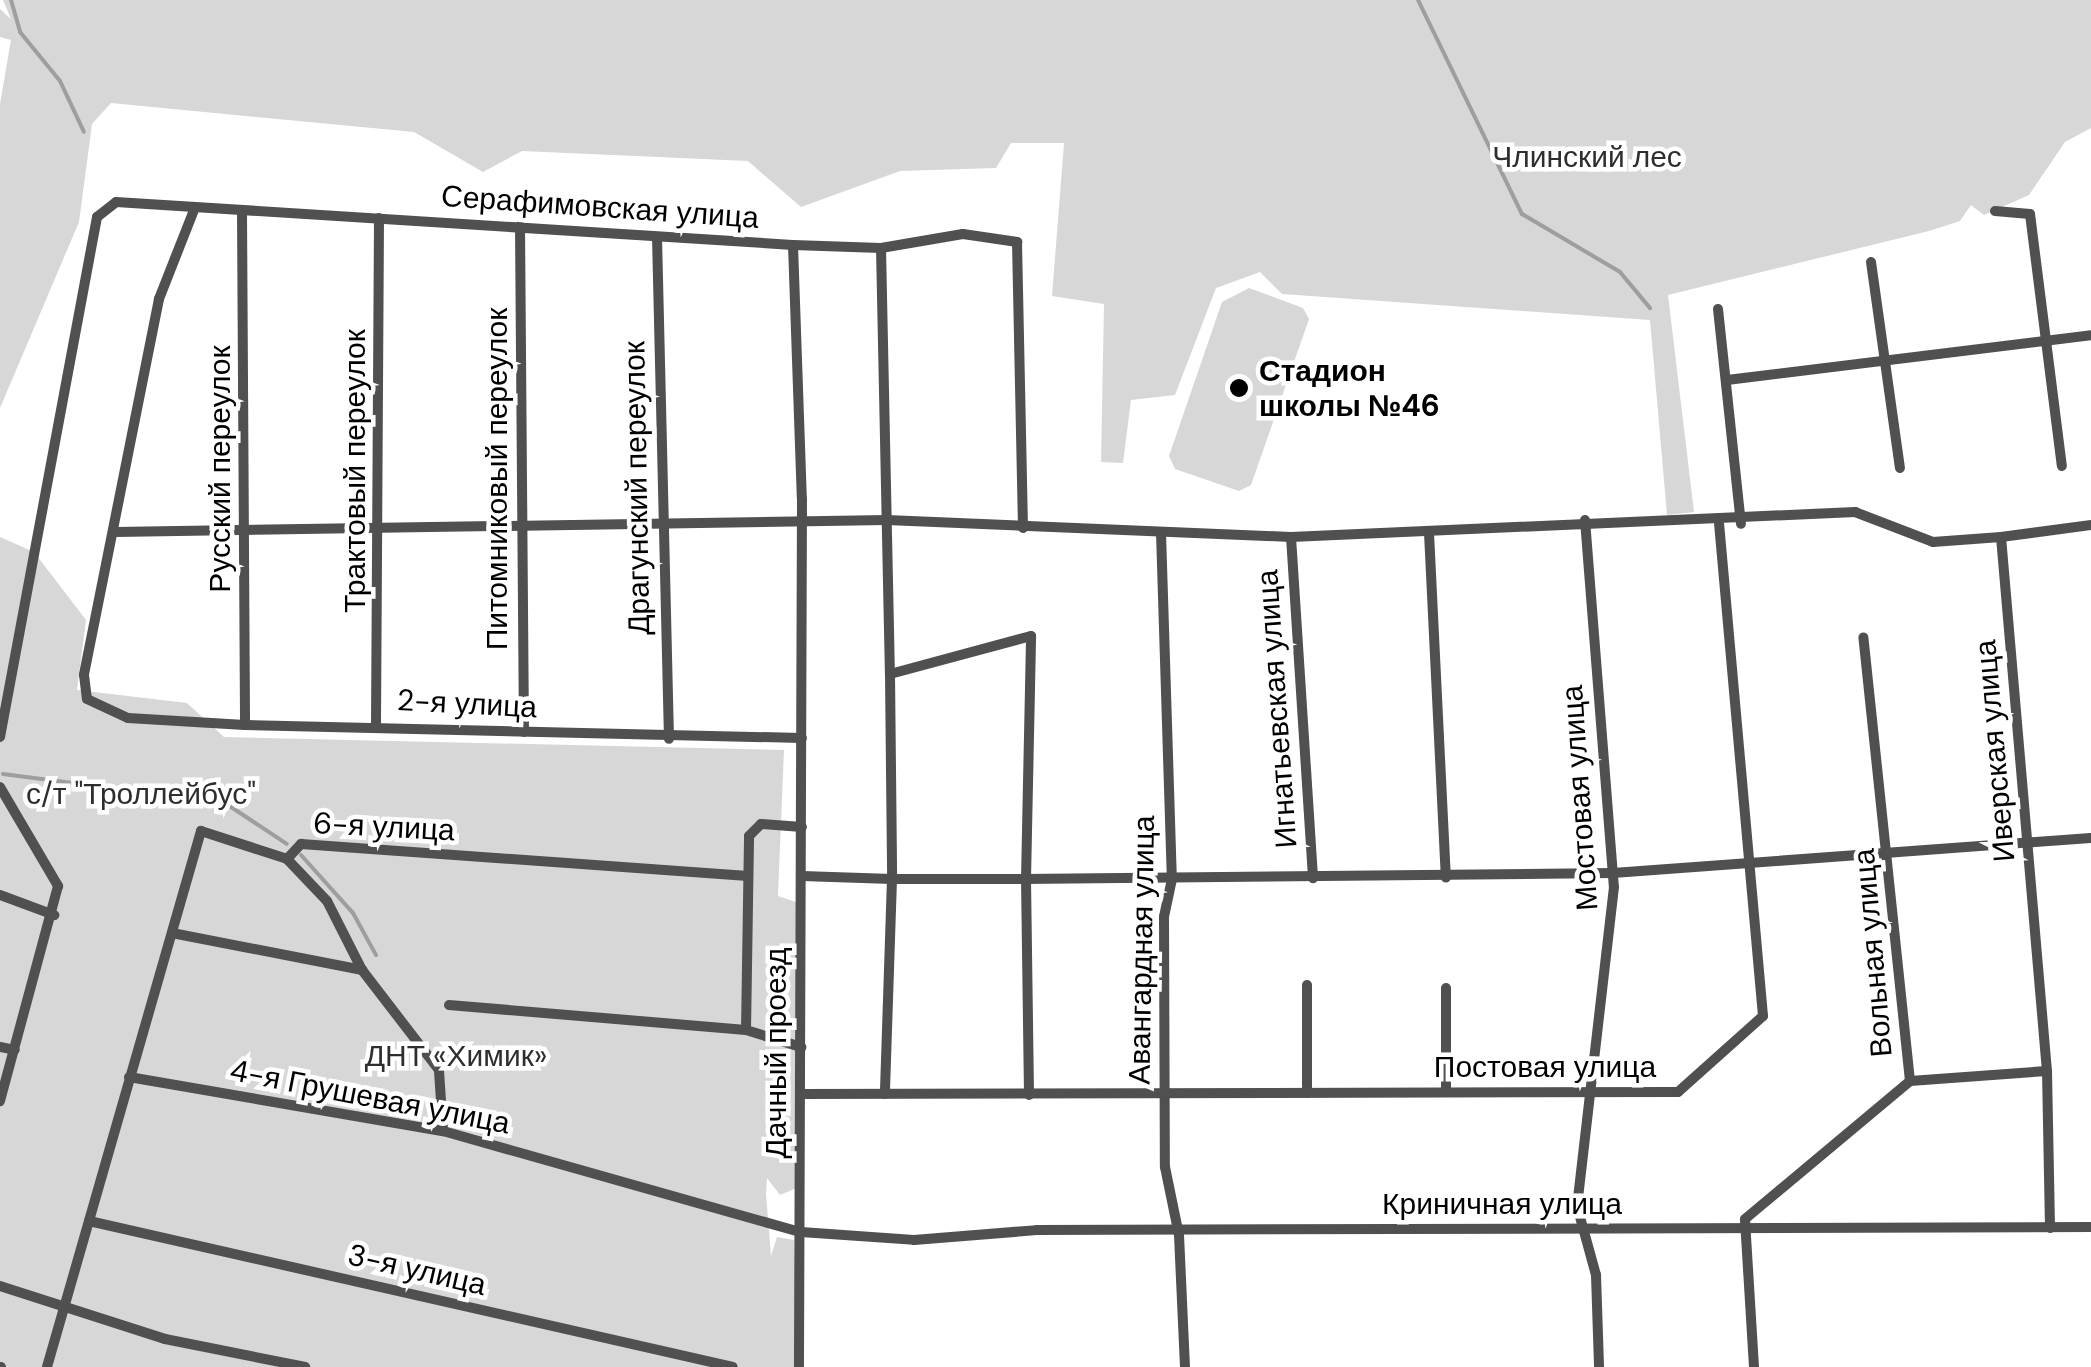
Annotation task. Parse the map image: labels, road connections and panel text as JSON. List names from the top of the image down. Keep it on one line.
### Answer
{"streets":{"street":["Серафимовская улица","Русский переулок","Трактовый переулок","Питомниковый переулок","Драгунский переулок","2-я улица","Игнатьевская улица","Иверская улица","Мостовая улица","6-я улица","Авангардная улица","Вольная улица","Дачный проезд","Постовая улица","4-я Грушевая улица","Криничная улица","3-я улица"]},"crossings":[["Серафимовская улица","Русский переулок"],["Серафимовская улица","Трактовый переулок"],["Серафимовская улица","Питомниковый переулок"],["Серафимовская улица","Драгунский переулок"],["Серафимовская улица","2-я улица"],["Серафимовская улица","Дачный проезд"],["Русский переулок","2-я улица"],["Трактовый переулок","2-я улица"],["Питомниковый переулок","2-я улица"],["Драгунский переулок","2-я улица"],["2-я улица","Дачный проезд"],["Иверская улица","Криничная улица"],["Мостовая улица","Постовая улица"],["Мостовая улица","Криничная улица"],["6-я улица","4-я Грушевая улица"],["Авангардная улица","Постовая улица"],["Авангардная улица","Криничная улица"],["Вольная улица","Криничная улица"],["Дачный проезд","Постовая улица"],["Дачный проезд","4-я Грушевая улица"],["4-я Грушевая улица","Криничная улица"]],"parks":["Члинский лес","с/т \"Троллейбус\"","ДНТ «Химик»"],"places":["Стадион школы №46"]}
